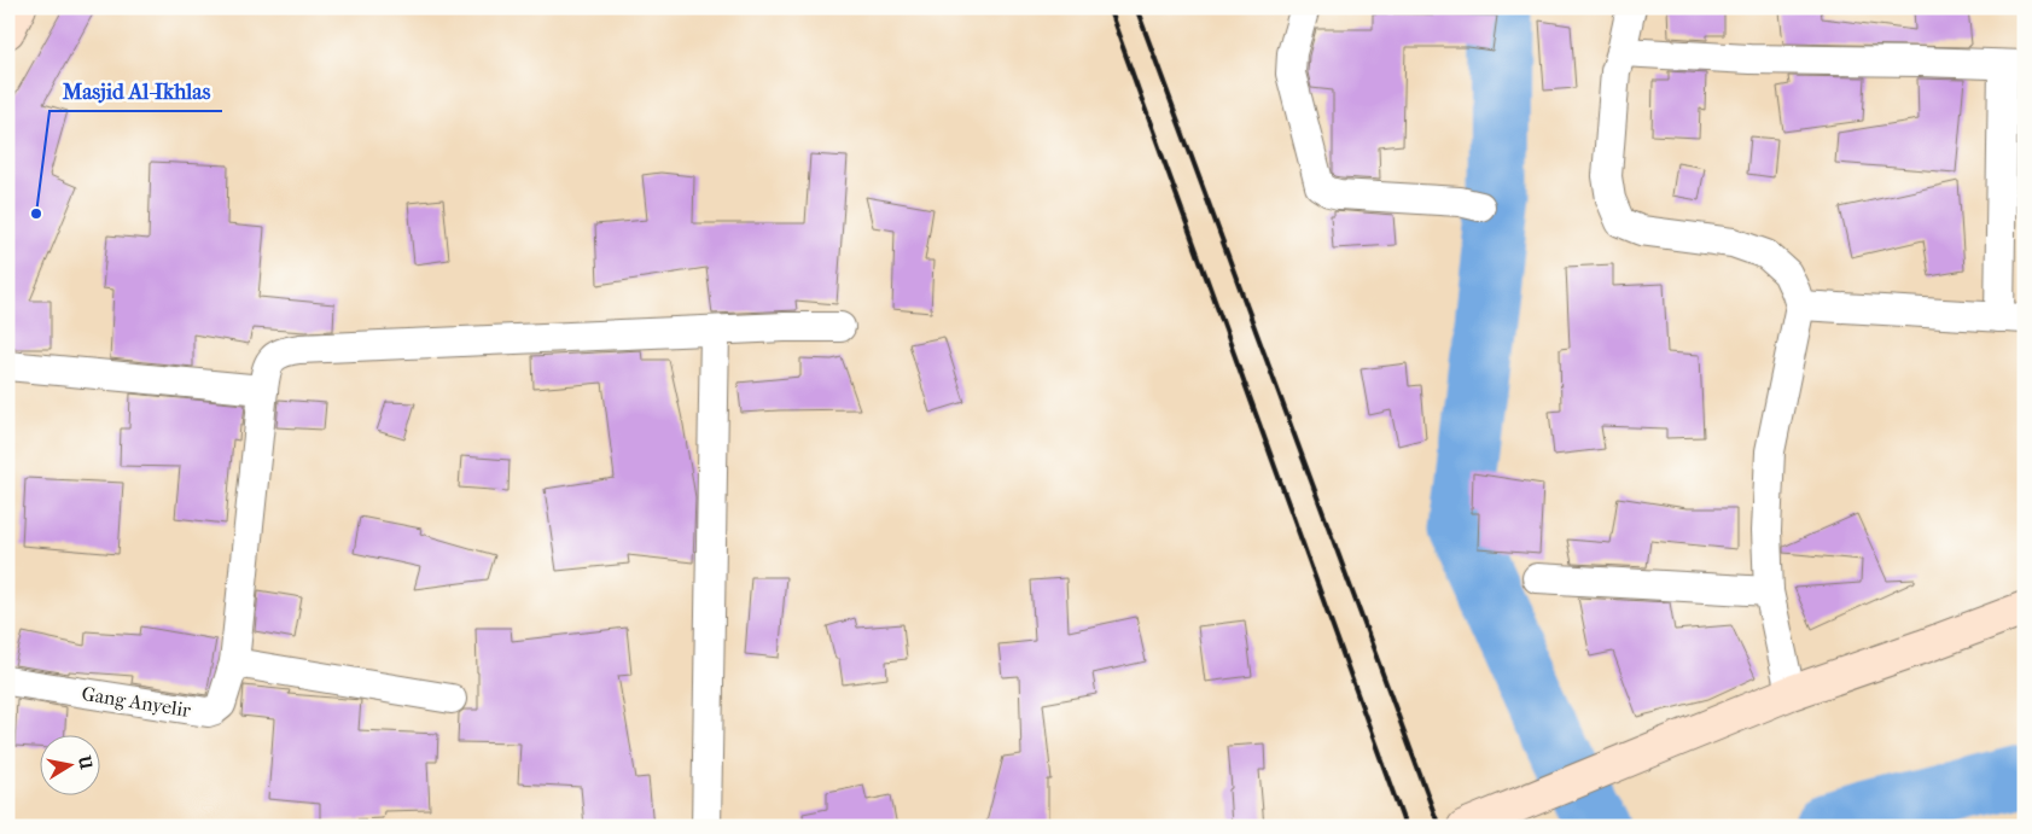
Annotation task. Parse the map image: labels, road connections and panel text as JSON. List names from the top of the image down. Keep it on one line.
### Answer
{"streets":{"street":["Gang Anyelir"]},"places":["Masjid Al-Ikhlas"],"north":"right"}
